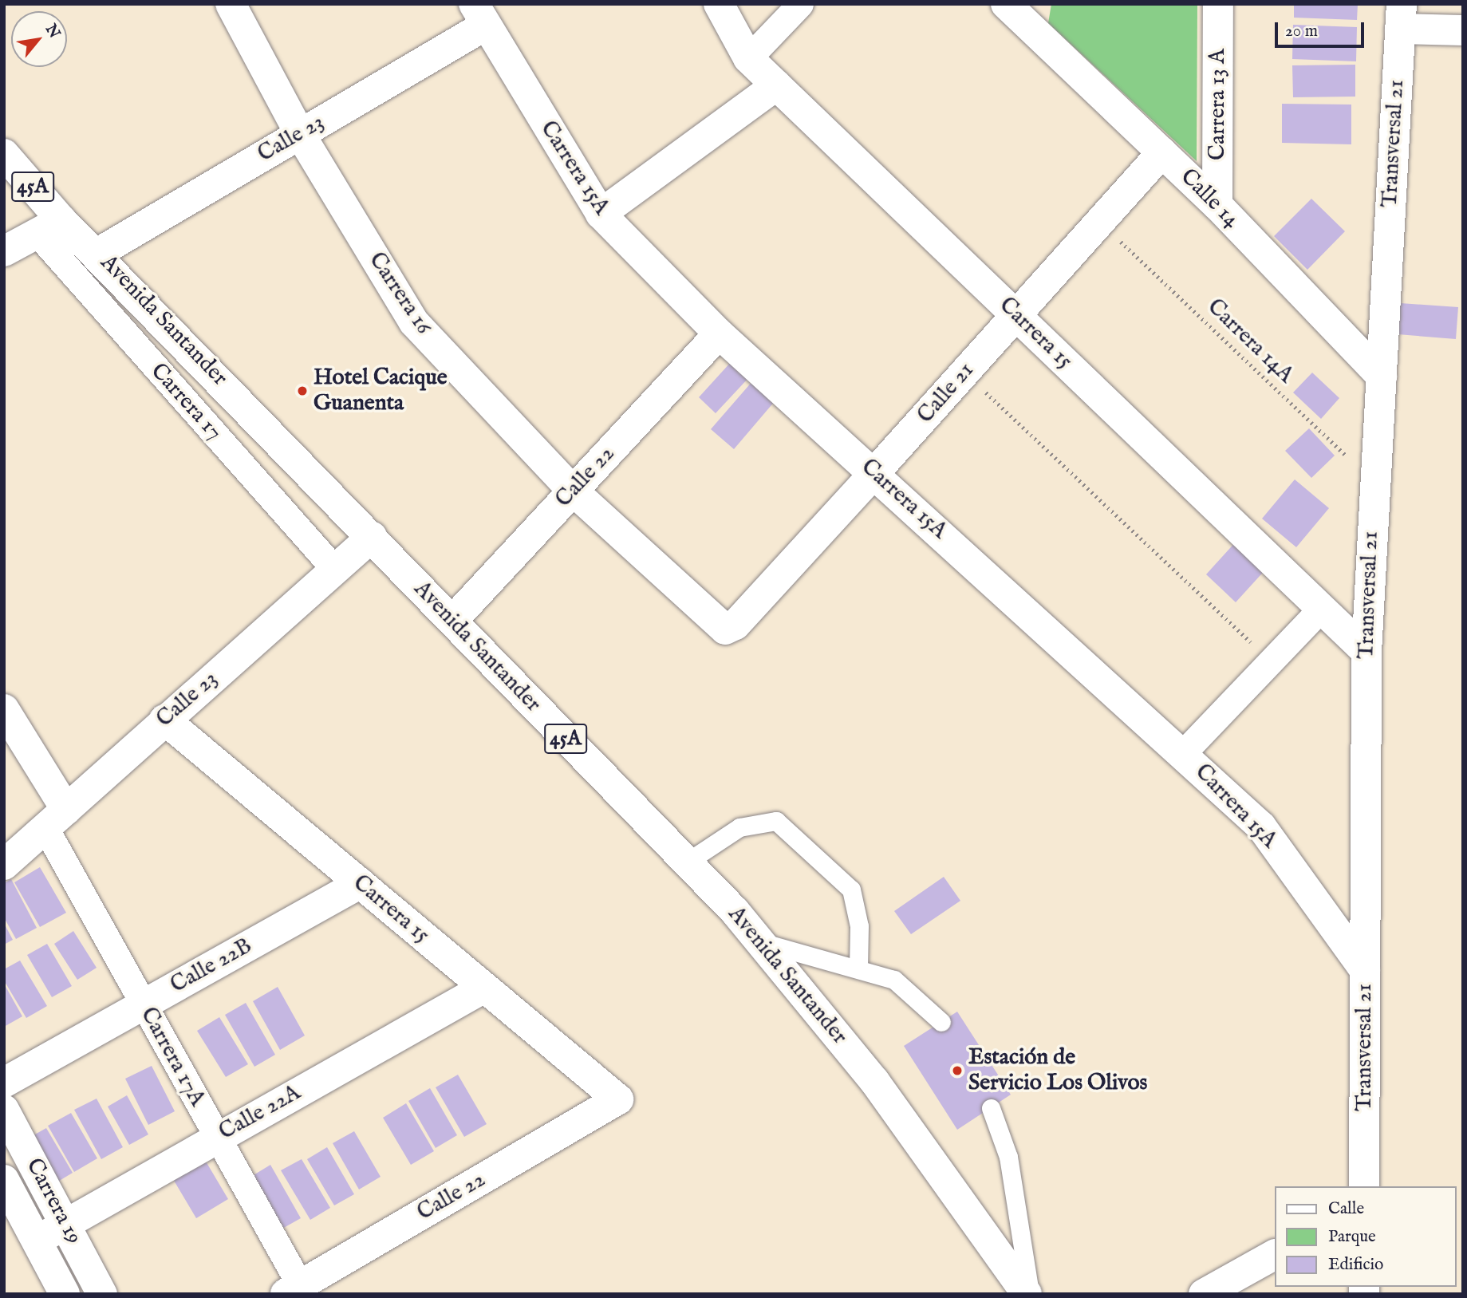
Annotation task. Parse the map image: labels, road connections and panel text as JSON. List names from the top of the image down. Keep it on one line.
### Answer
{"streets":{"main road":["Carrera 13 A","Calle 23","Transversal 21","Carrera 15A","45A","Calle 14","Carrera 16","Avenida Santander","Carrera 15","Calle 21","Calle 22","Calle 22B","Carrera 17A","Calle 22A","Carrera 19"],"street":["Carrera 17"],"path":["Carrera 14A"]},"crossings":[["Carrera 13 A","Calle 14"],["Calle 23","Carrera 15A"],["Calle 23","Carrera 16"],["Calle 23","Avenida Santander"],["Calle 23","Carrera 15"],["Calle 23","Carrera 17"],["Calle 23","Carrera 17A"],["Transversal 21","Carrera 15A"],["Transversal 21","Calle 14"],["Transversal 21","Carrera 15"],["Transversal 21","Carrera 14A"],["Carrera 15A","Calle 21"],["Carrera 15A","Calle 22"],["Calle 14","Calle 21"],["Carrera 16","Calle 21"],["Carrera 16","Calle 22"],["Avenida Santander","Carrera 17"],["Avenida Santander","Calle 22"],["Carrera 15","Calle 21"],["Carrera 15","Calle 22"],["Carrera 15","Calle 22B"],["Carrera 15","Calle 22A"],["Carrera 14A","Calle 21"],["Calle 22","Carrera 17A"],["Calle 22B","Carrera 17A"],["Carrera 17A","Calle 22A"],["Calle 22A","Carrera 19"]],"places":["Hotel Cacique Guanenta","Estación de Servicio Los Olivos"],"legend":["Calle","Parque","Edificio"],"scale_bar":"20 m","north":"top right"}
